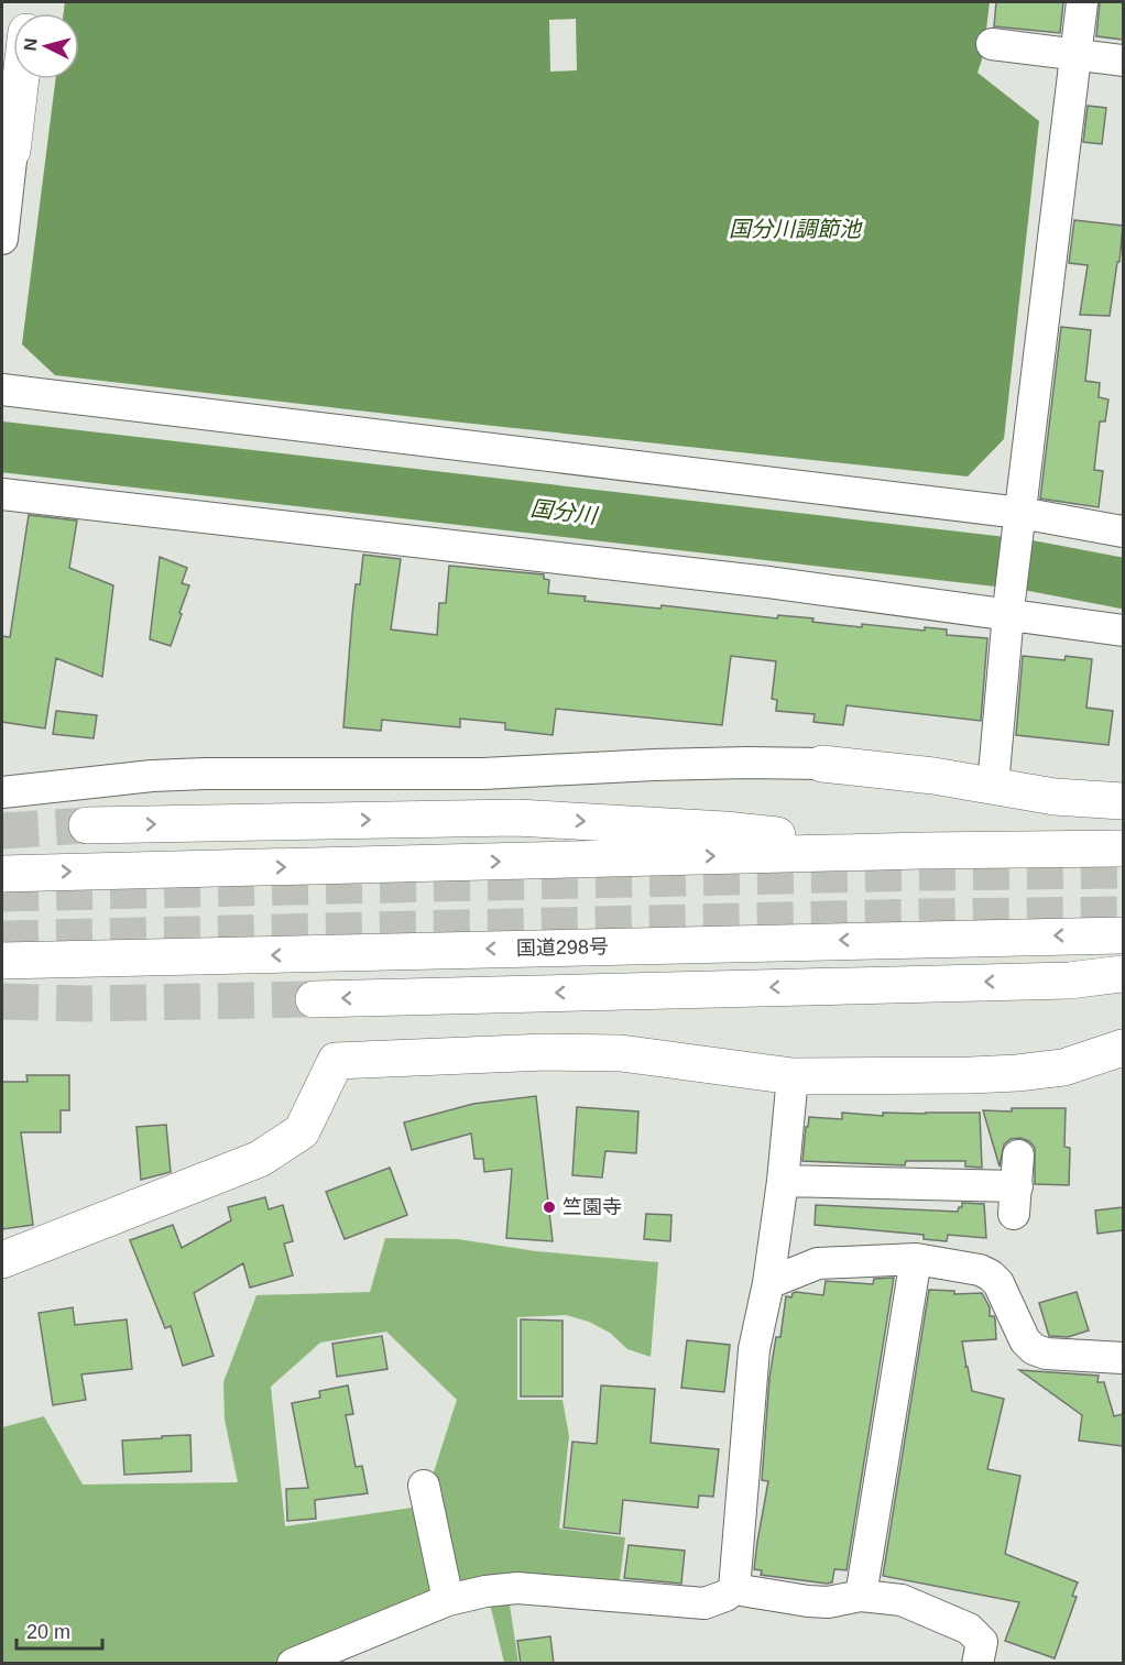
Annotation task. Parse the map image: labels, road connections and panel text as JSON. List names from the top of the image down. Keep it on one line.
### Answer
{"streets":{"main road":["国道298号"]},"water":["国分川調節池","国分川"],"places":["竺園寺"],"scale_bar":"20 m","north":"left"}
